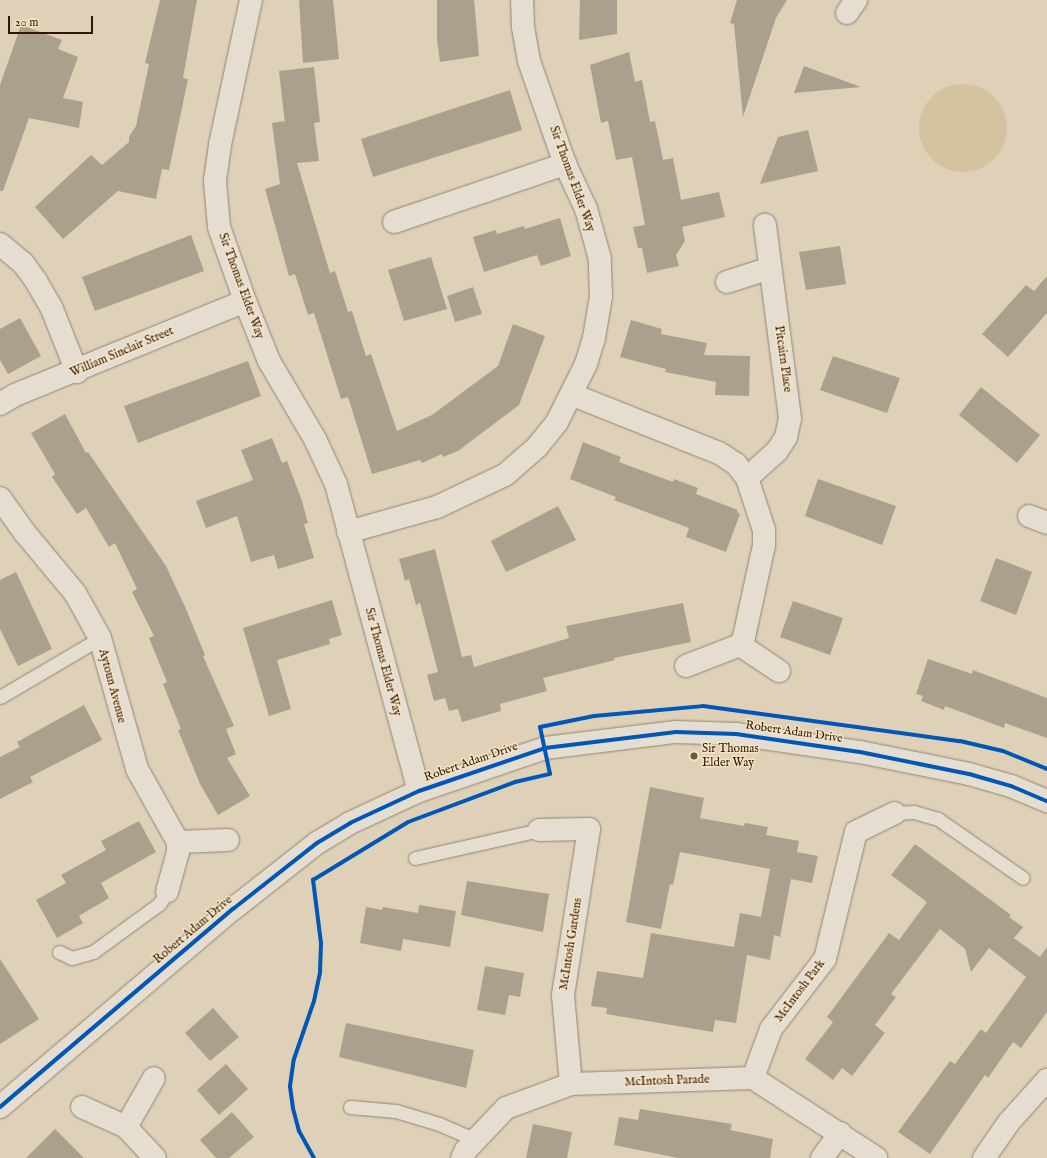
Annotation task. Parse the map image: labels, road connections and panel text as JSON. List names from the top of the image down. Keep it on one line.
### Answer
{"streets":{"street":["Sir Thomas Elder Way","William Sinclair Street","Pitcairn Place","Aytoun Avenue","Robert Adam Drive","McIntosh Gardens","McIntosh Park","McIntosh Parade"]},"crossings":[["Sir Thomas Elder Way","William Sinclair Street"],["Sir Thomas Elder Way","Robert Adam Drive"],["McIntosh Gardens","McIntosh Parade"],["McIntosh Park","McIntosh Parade"]],"places":["Sir Thomas Elder Way"],"scale_bar":"20 m"}
